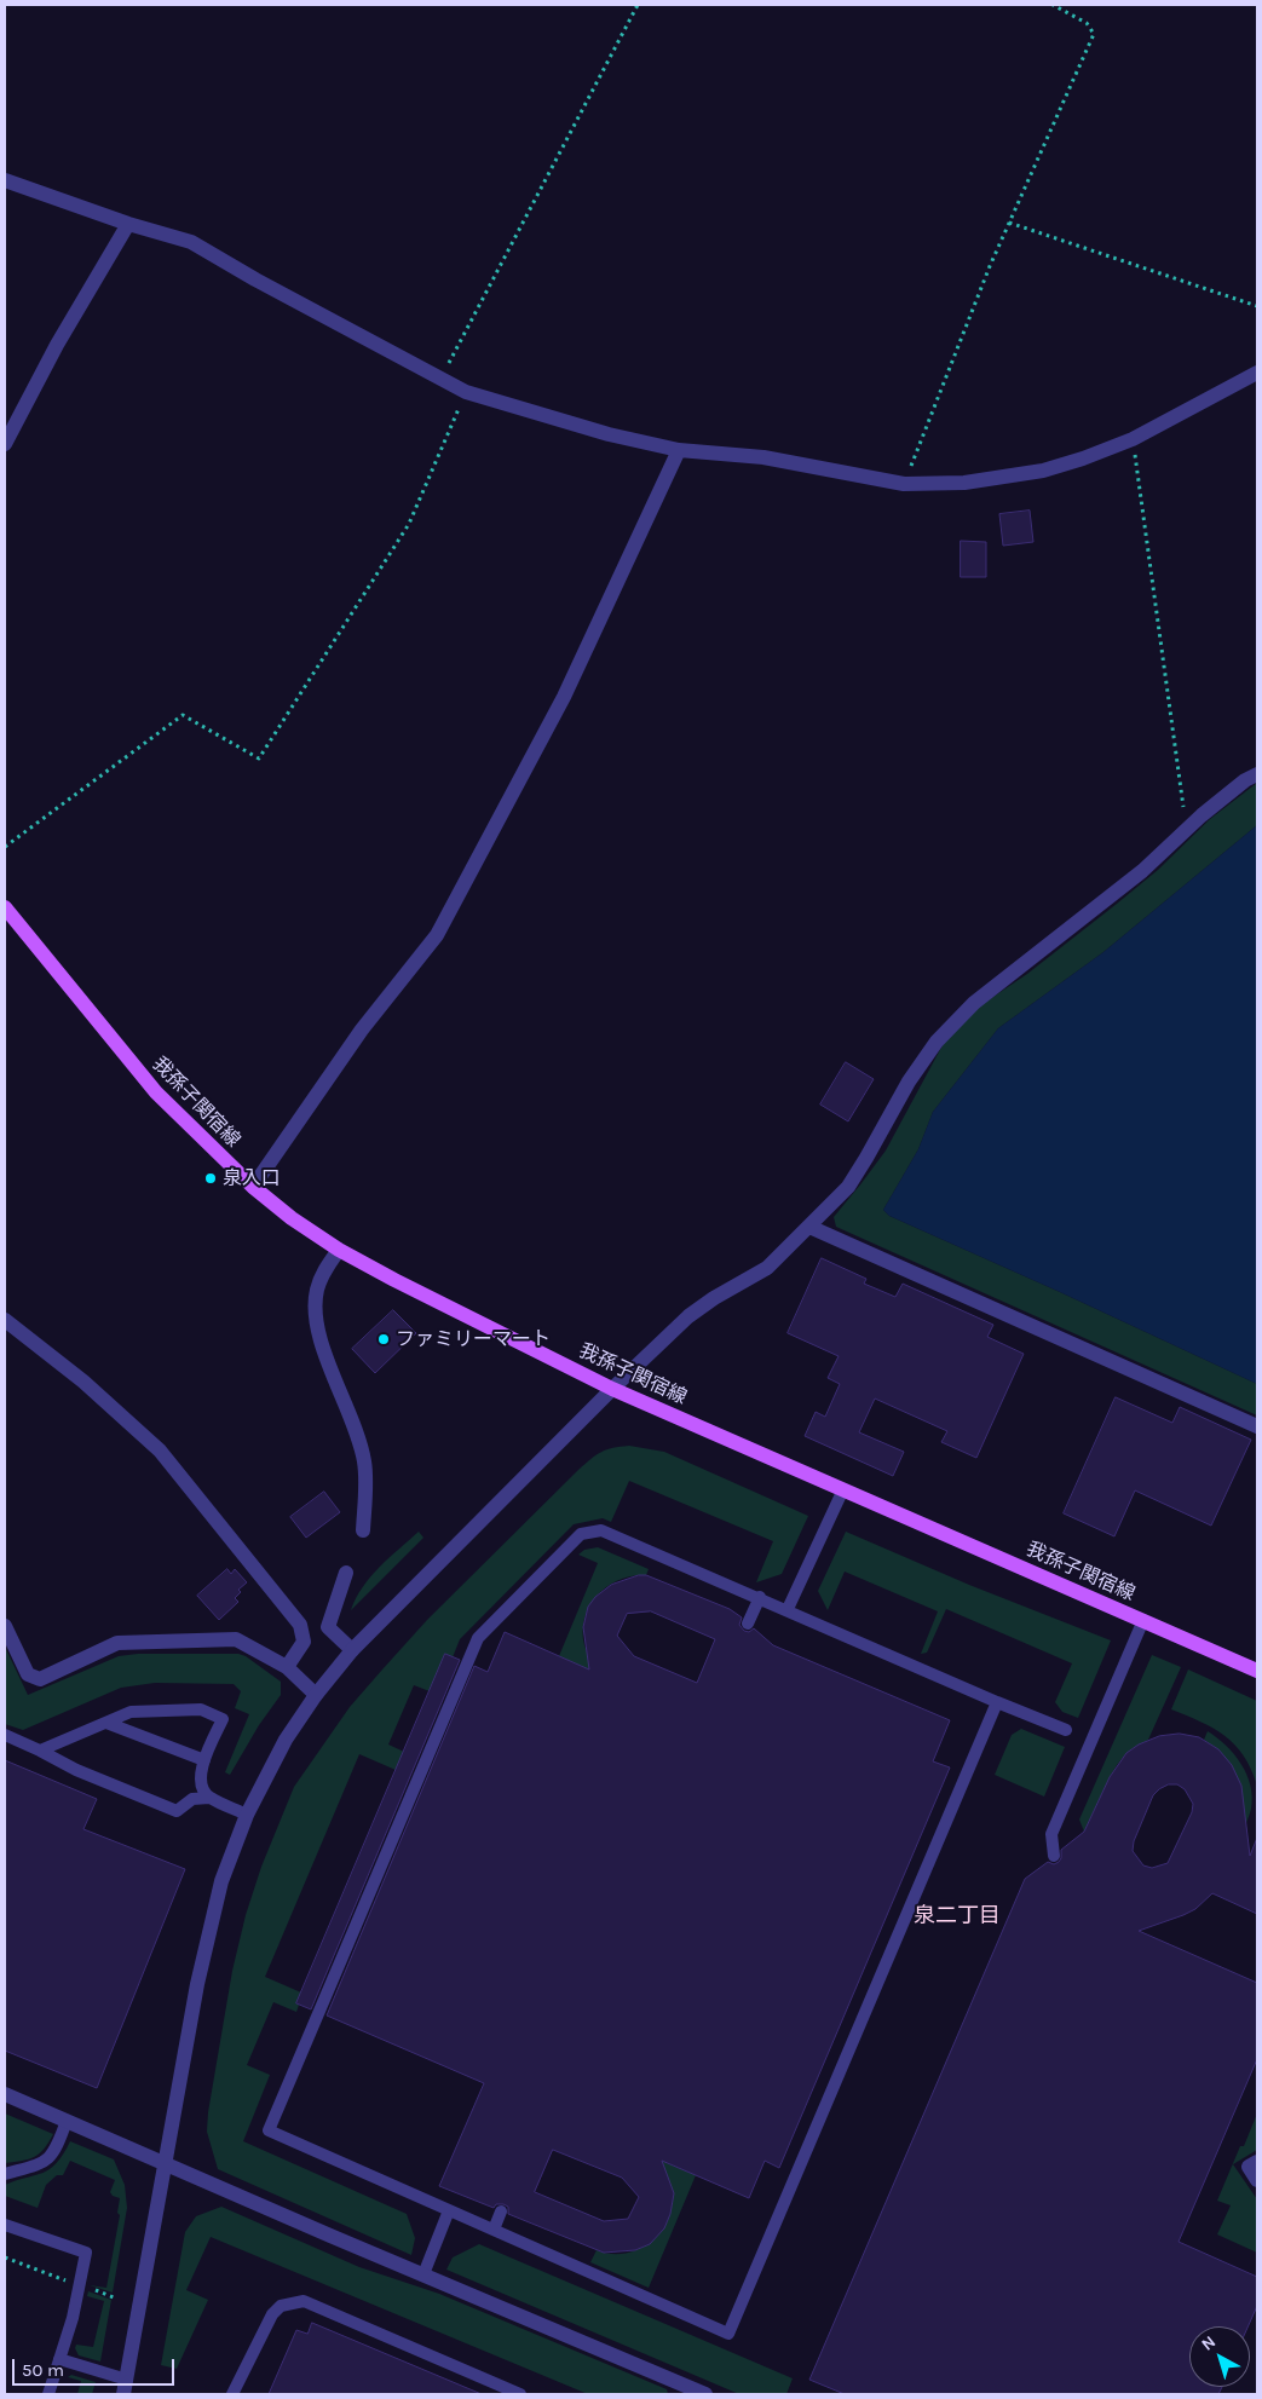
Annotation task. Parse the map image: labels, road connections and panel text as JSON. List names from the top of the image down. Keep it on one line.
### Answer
{"streets":{"main road":["我孫子関宿線"]},"districts":["泉二丁目"],"places":["泉入口","ファミリーマート"],"scale_bar":"50 m","north":"top left"}
